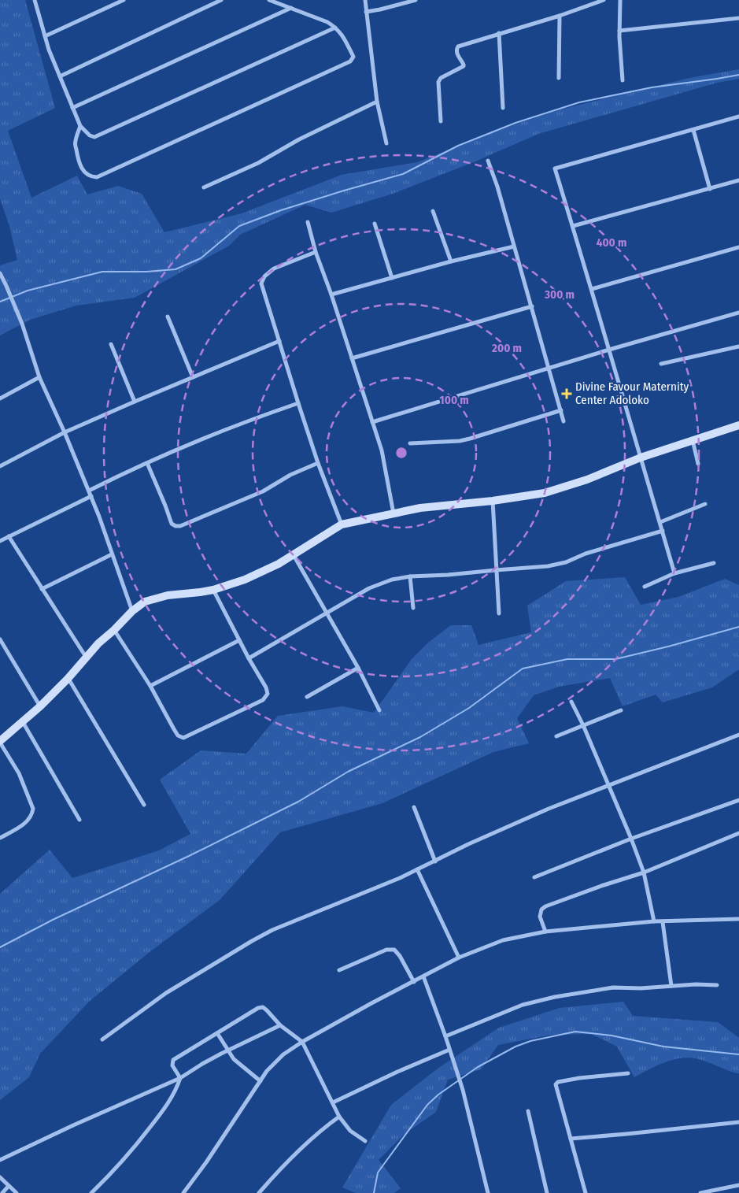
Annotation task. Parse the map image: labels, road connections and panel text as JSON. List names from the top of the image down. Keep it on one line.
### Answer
{"places":{"health":["Divine Favour Maternity Center Adoloko"]},"rings":["400 m","300 m","200 m","100 m"]}
